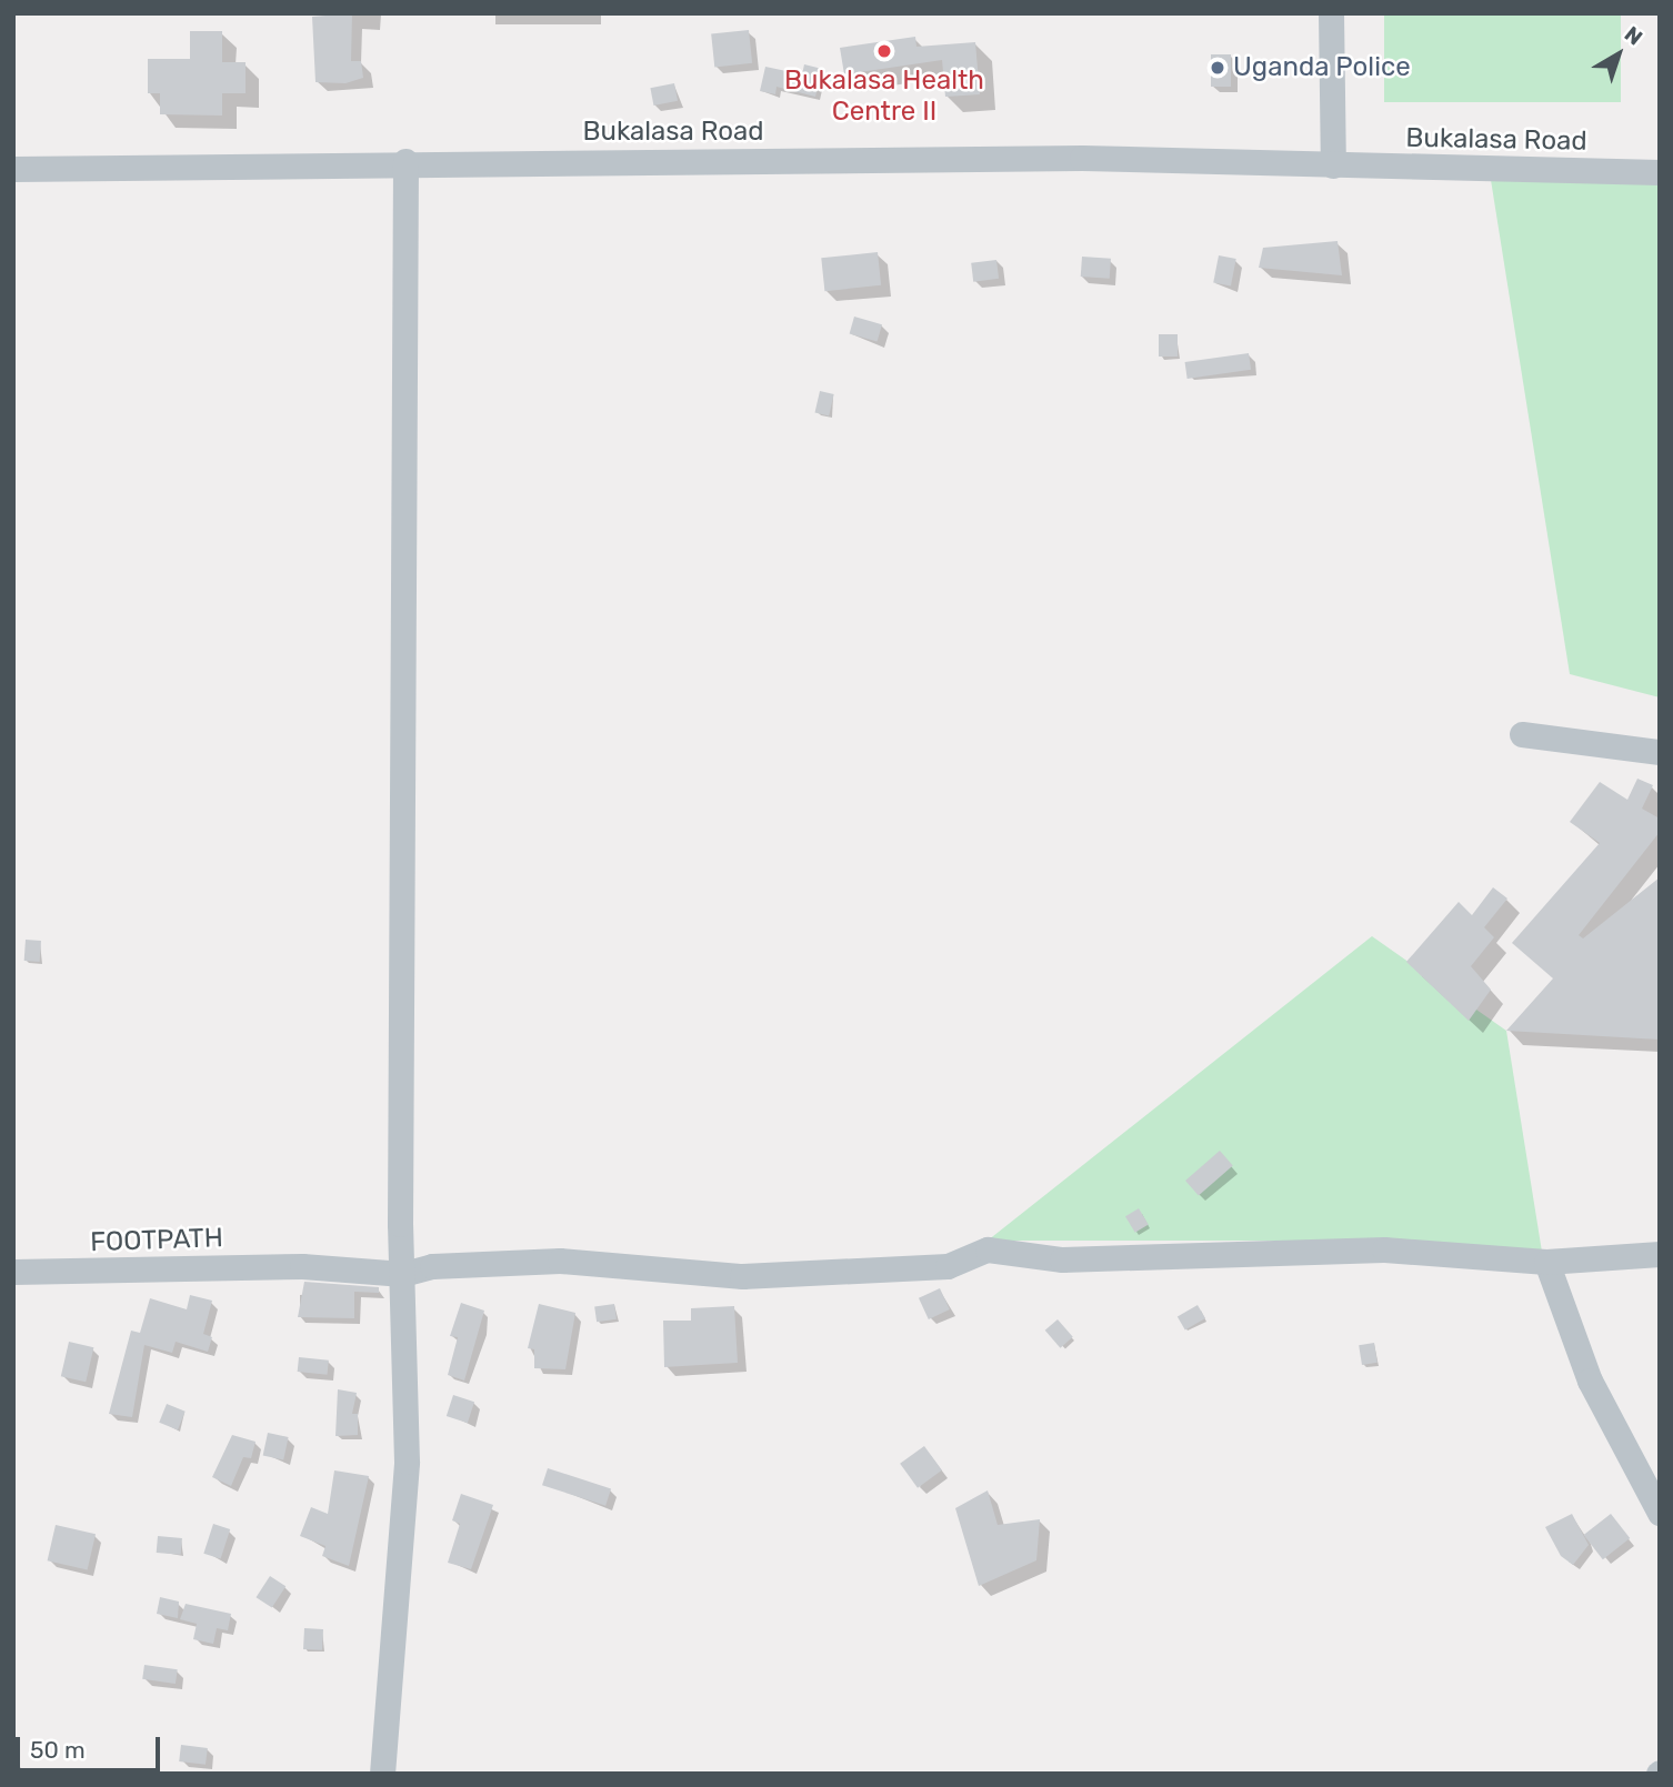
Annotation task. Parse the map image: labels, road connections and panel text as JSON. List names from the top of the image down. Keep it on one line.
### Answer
{"streets":{"street":["Bukalasa Road","FOOTPATH"]},"places":["Bukalasa Health Centre II","Uganda Police"],"scale_bar":"50 m","north":"top right"}
